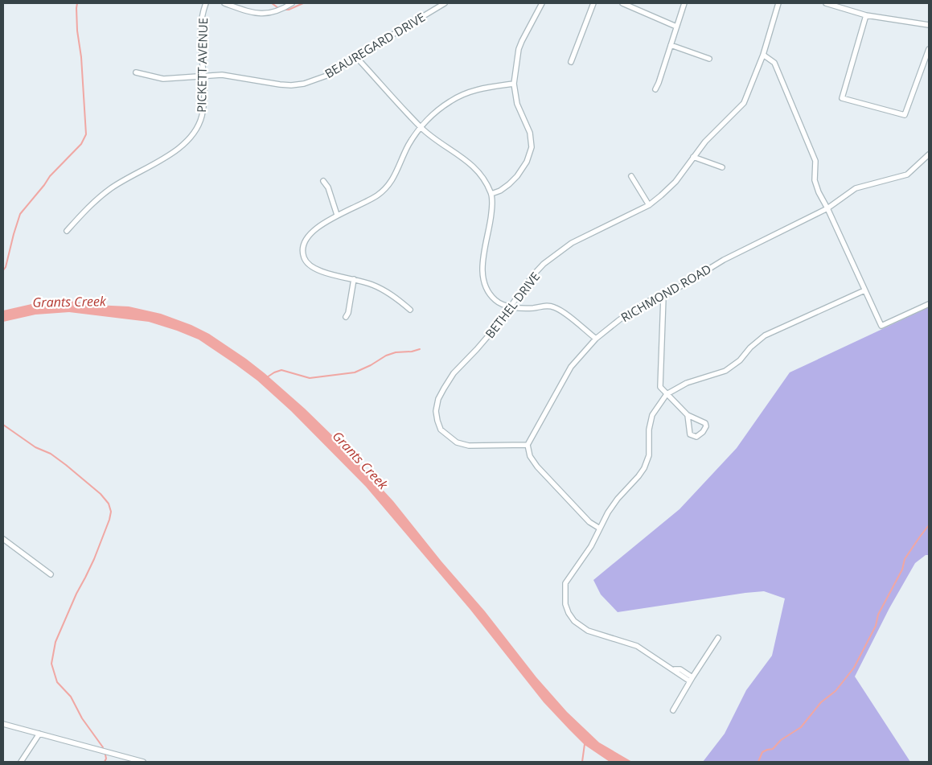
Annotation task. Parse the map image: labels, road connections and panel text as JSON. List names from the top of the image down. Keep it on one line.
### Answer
{"streets":{"street":["BEAUREGARD DRIVE","PICKETT AVENUE","RICHMOND ROAD","BETHEL DRIVE"]},"crossings":[["BEAUREGARD DRIVE","PICKETT AVENUE"],["RICHMOND ROAD","BETHEL DRIVE"]],"water":["Grants Creek"]}
